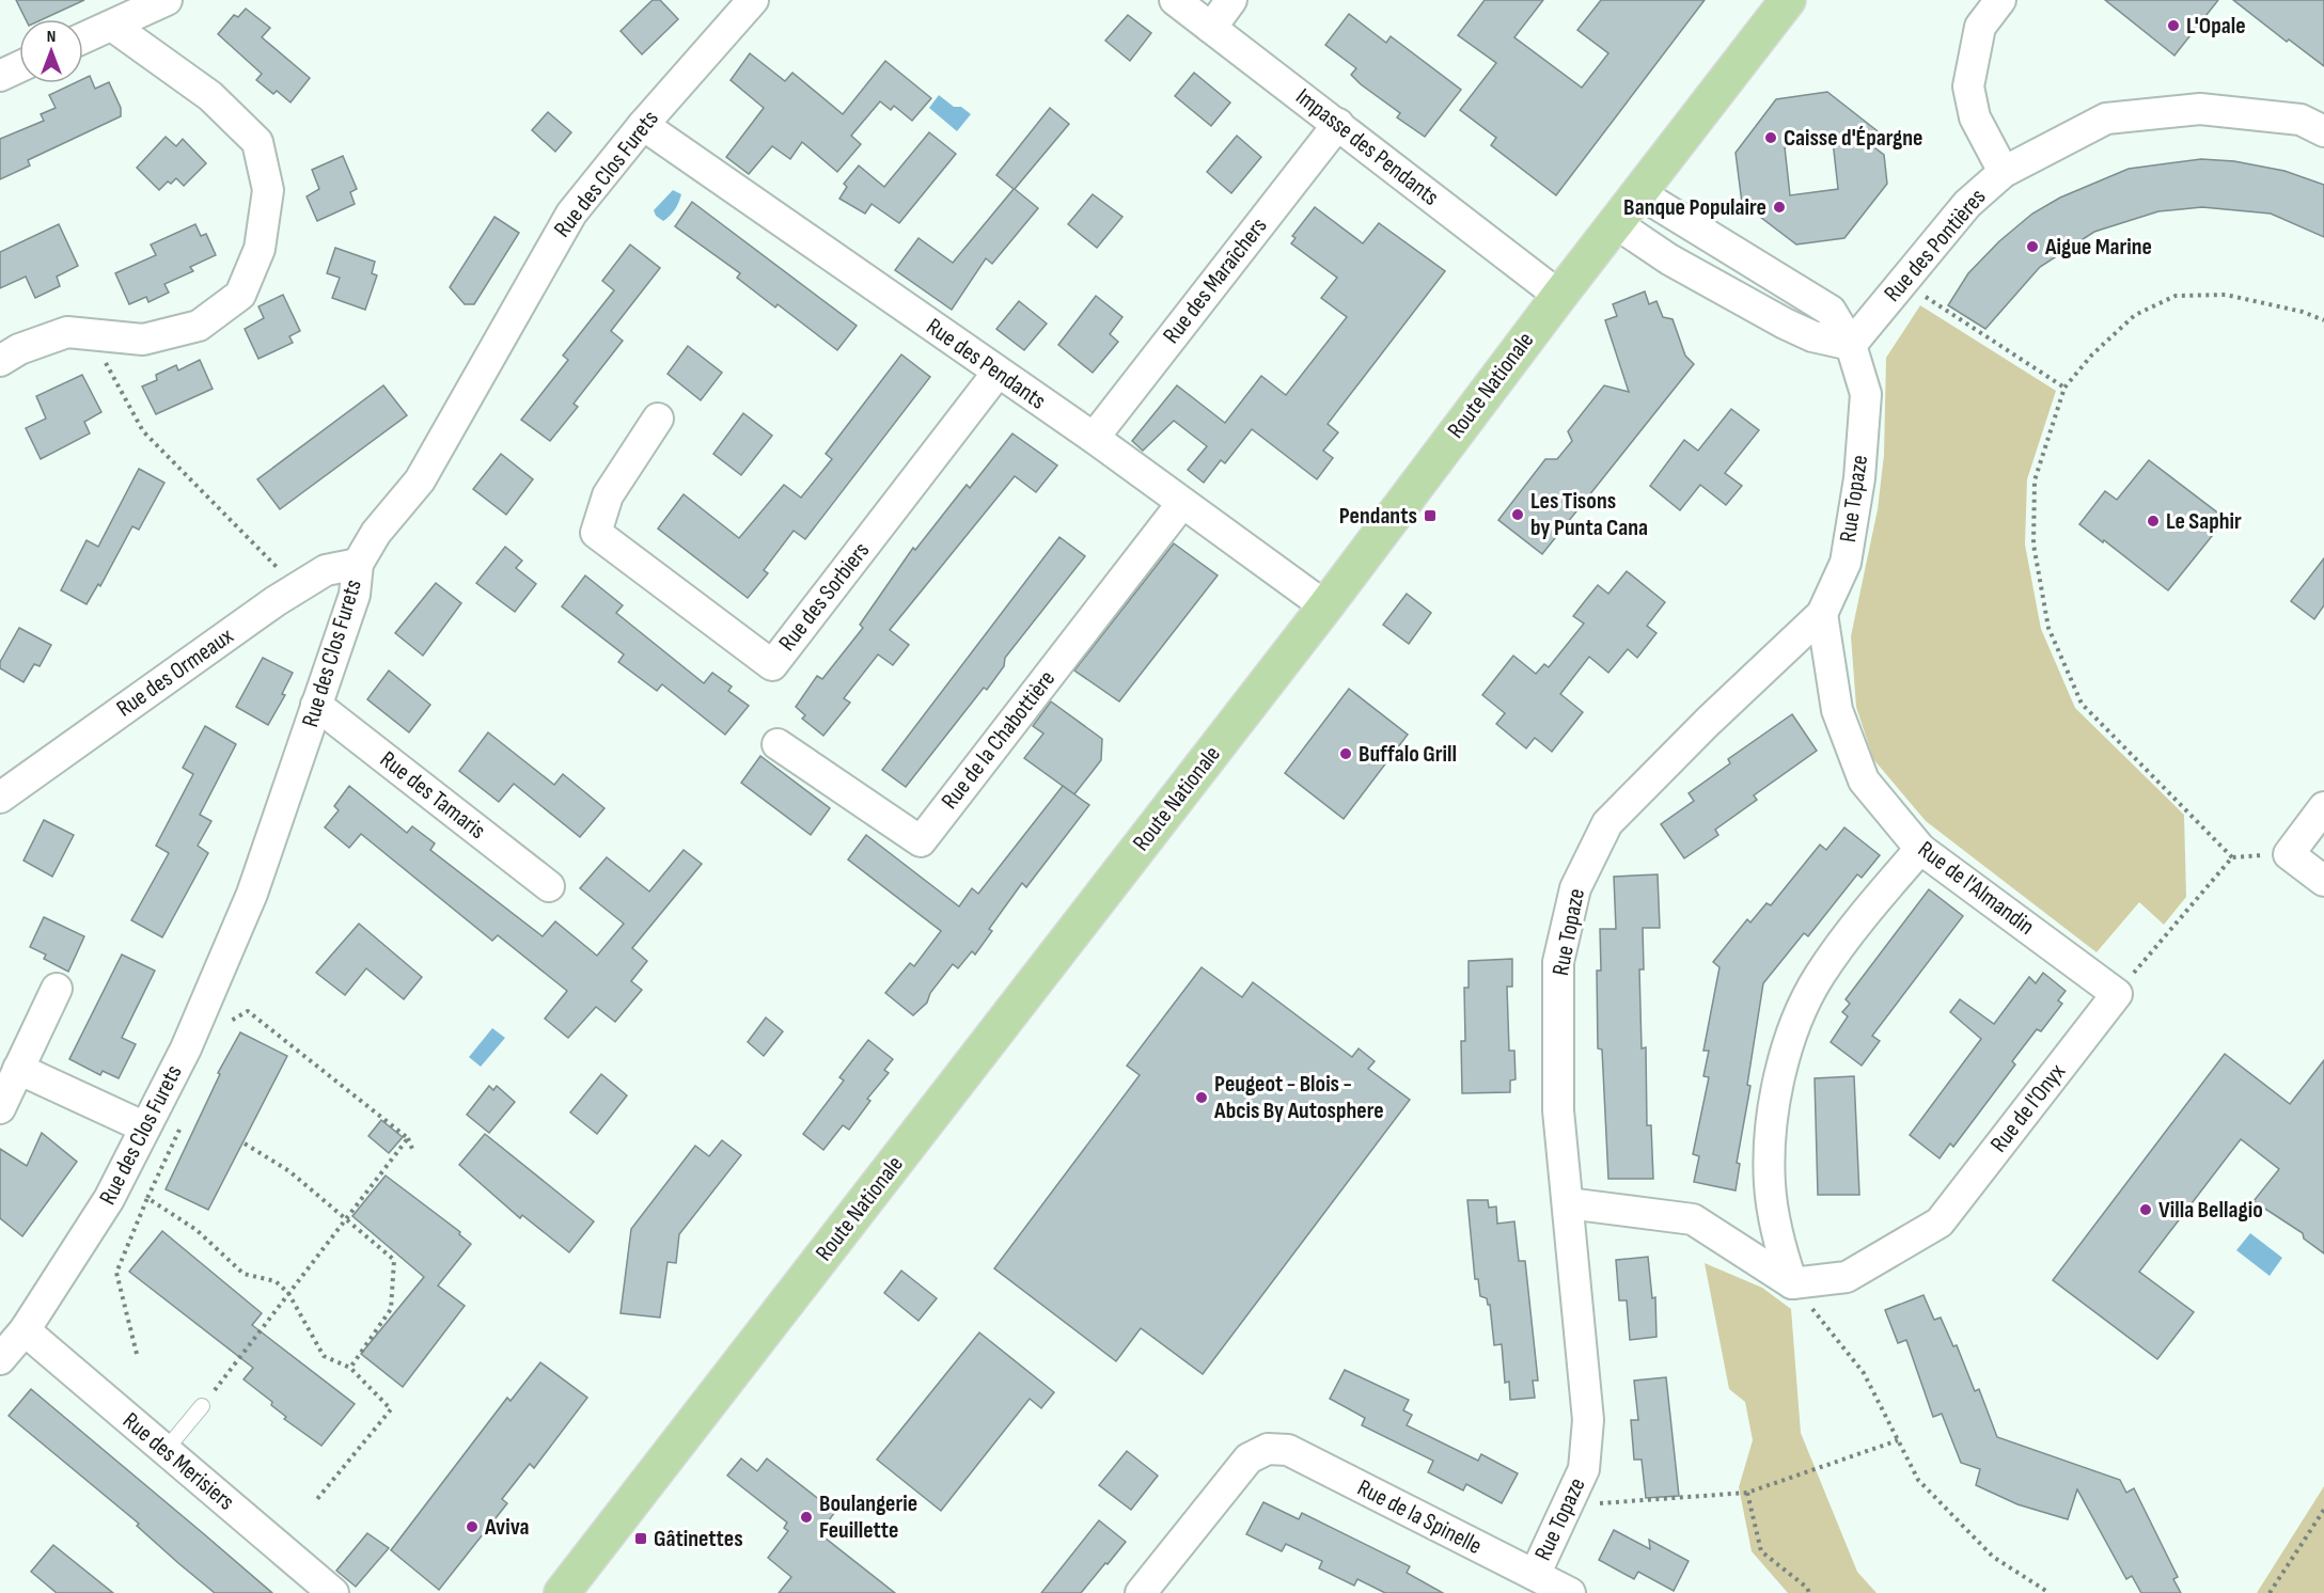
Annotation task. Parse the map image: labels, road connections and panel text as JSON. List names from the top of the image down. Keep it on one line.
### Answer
{"streets":{"main road":["Route Nationale"],"street":["Impasse des Pendants","Rue des Clos Furets","Rue des Pontières","Rue des Maraîchers","Rue des Pendants","Rue Topaze","Rue des Sorbiers","Rue des Ormeaux","Rue de la Chabottière","Rue des Tamaris","Rue de l'Almandin","Rue de l'Onyx","Rue des Merisiers","Rue de la Spinelle"]},"crossings":[["Impasse des Pendants","Rue des Maraîchers"],["Impasse des Pendants","Route Nationale"],["Rue des Clos Furets","Rue des Pendants"],["Rue des Clos Furets","Rue des Ormeaux"],["Rue des Clos Furets","Rue des Tamaris"],["Rue des Clos Furets","Rue des Merisiers"],["Rue des Pontières","Rue Topaze"],["Rue des Maraîchers","Rue des Pendants"],["Rue des Pendants","Route Nationale"],["Rue des Pendants","Rue des Sorbiers"],["Rue des Pendants","Rue de la Chabottière"],["Route Nationale","Rue Topaze"],["Rue Topaze","Rue de l'Almandin"],["Rue Topaze","Rue de la Spinelle"],["Rue de l'Almandin","Rue de l'Onyx"]],"places":{"other":["L'Opale","Caisse d'Épargne","Banque Populaire","Aigue Marine","Les Tisons by Punta Cana","Le Saphir","Buffalo Grill","Peugeot - Blois - Abcis By Autosphere","Villa Bellagio","Boulangerie Feuillette","Aviva"],"transit":["Pendants","Gâtinettes"]},"north":"top"}
